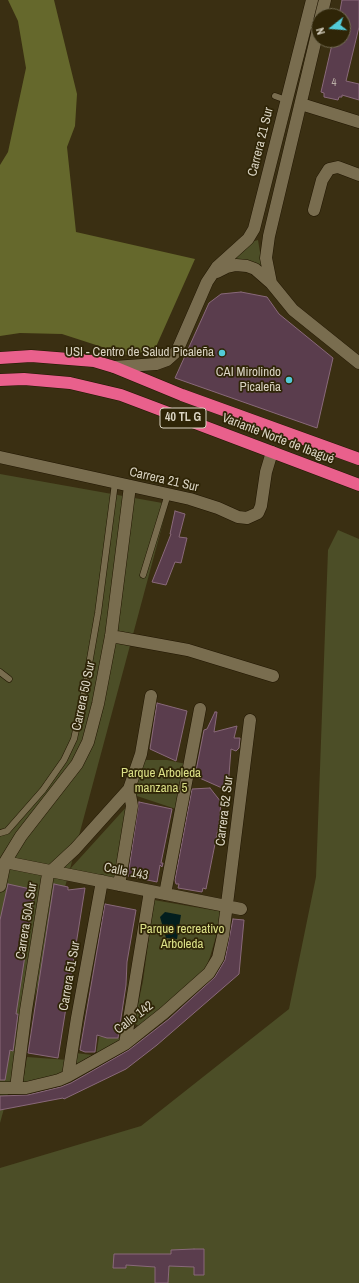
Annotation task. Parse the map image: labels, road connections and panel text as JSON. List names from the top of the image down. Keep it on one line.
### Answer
{"streets":{"highway":["40 TL G","Variante Norte de Ibagué"],"street":["Carrera 21 Sur","Carrera 50 Sur","Carrera 52 Sur","Calle 143","Carrera 50A Sur","Carrera 51 Sur","Calle 142"]},"crossings":[["Carrera 21 Sur","Variante Norte de Ibagué"],["Carrera 21 Sur","Carrera 50 Sur"],["Carrera 50 Sur","Calle 143"],["Carrera 52 Sur","Calle 143"],["Carrera 52 Sur","Calle 142"],["Calle 143","Carrera 50A Sur"],["Calle 143","Carrera 51 Sur"],["Calle 143","Calle 142"],["Carrera 50A Sur","Calle 142"],["Carrera 51 Sur","Calle 142"]],"parks":["Parque Arboleda manzana 5","Parque recreativo Arboleda"],"places":["USI - Centro de Salud Picaleña","CAI Mirolindo Picaleña"],"house_numbers":["4"],"north":"left"}
